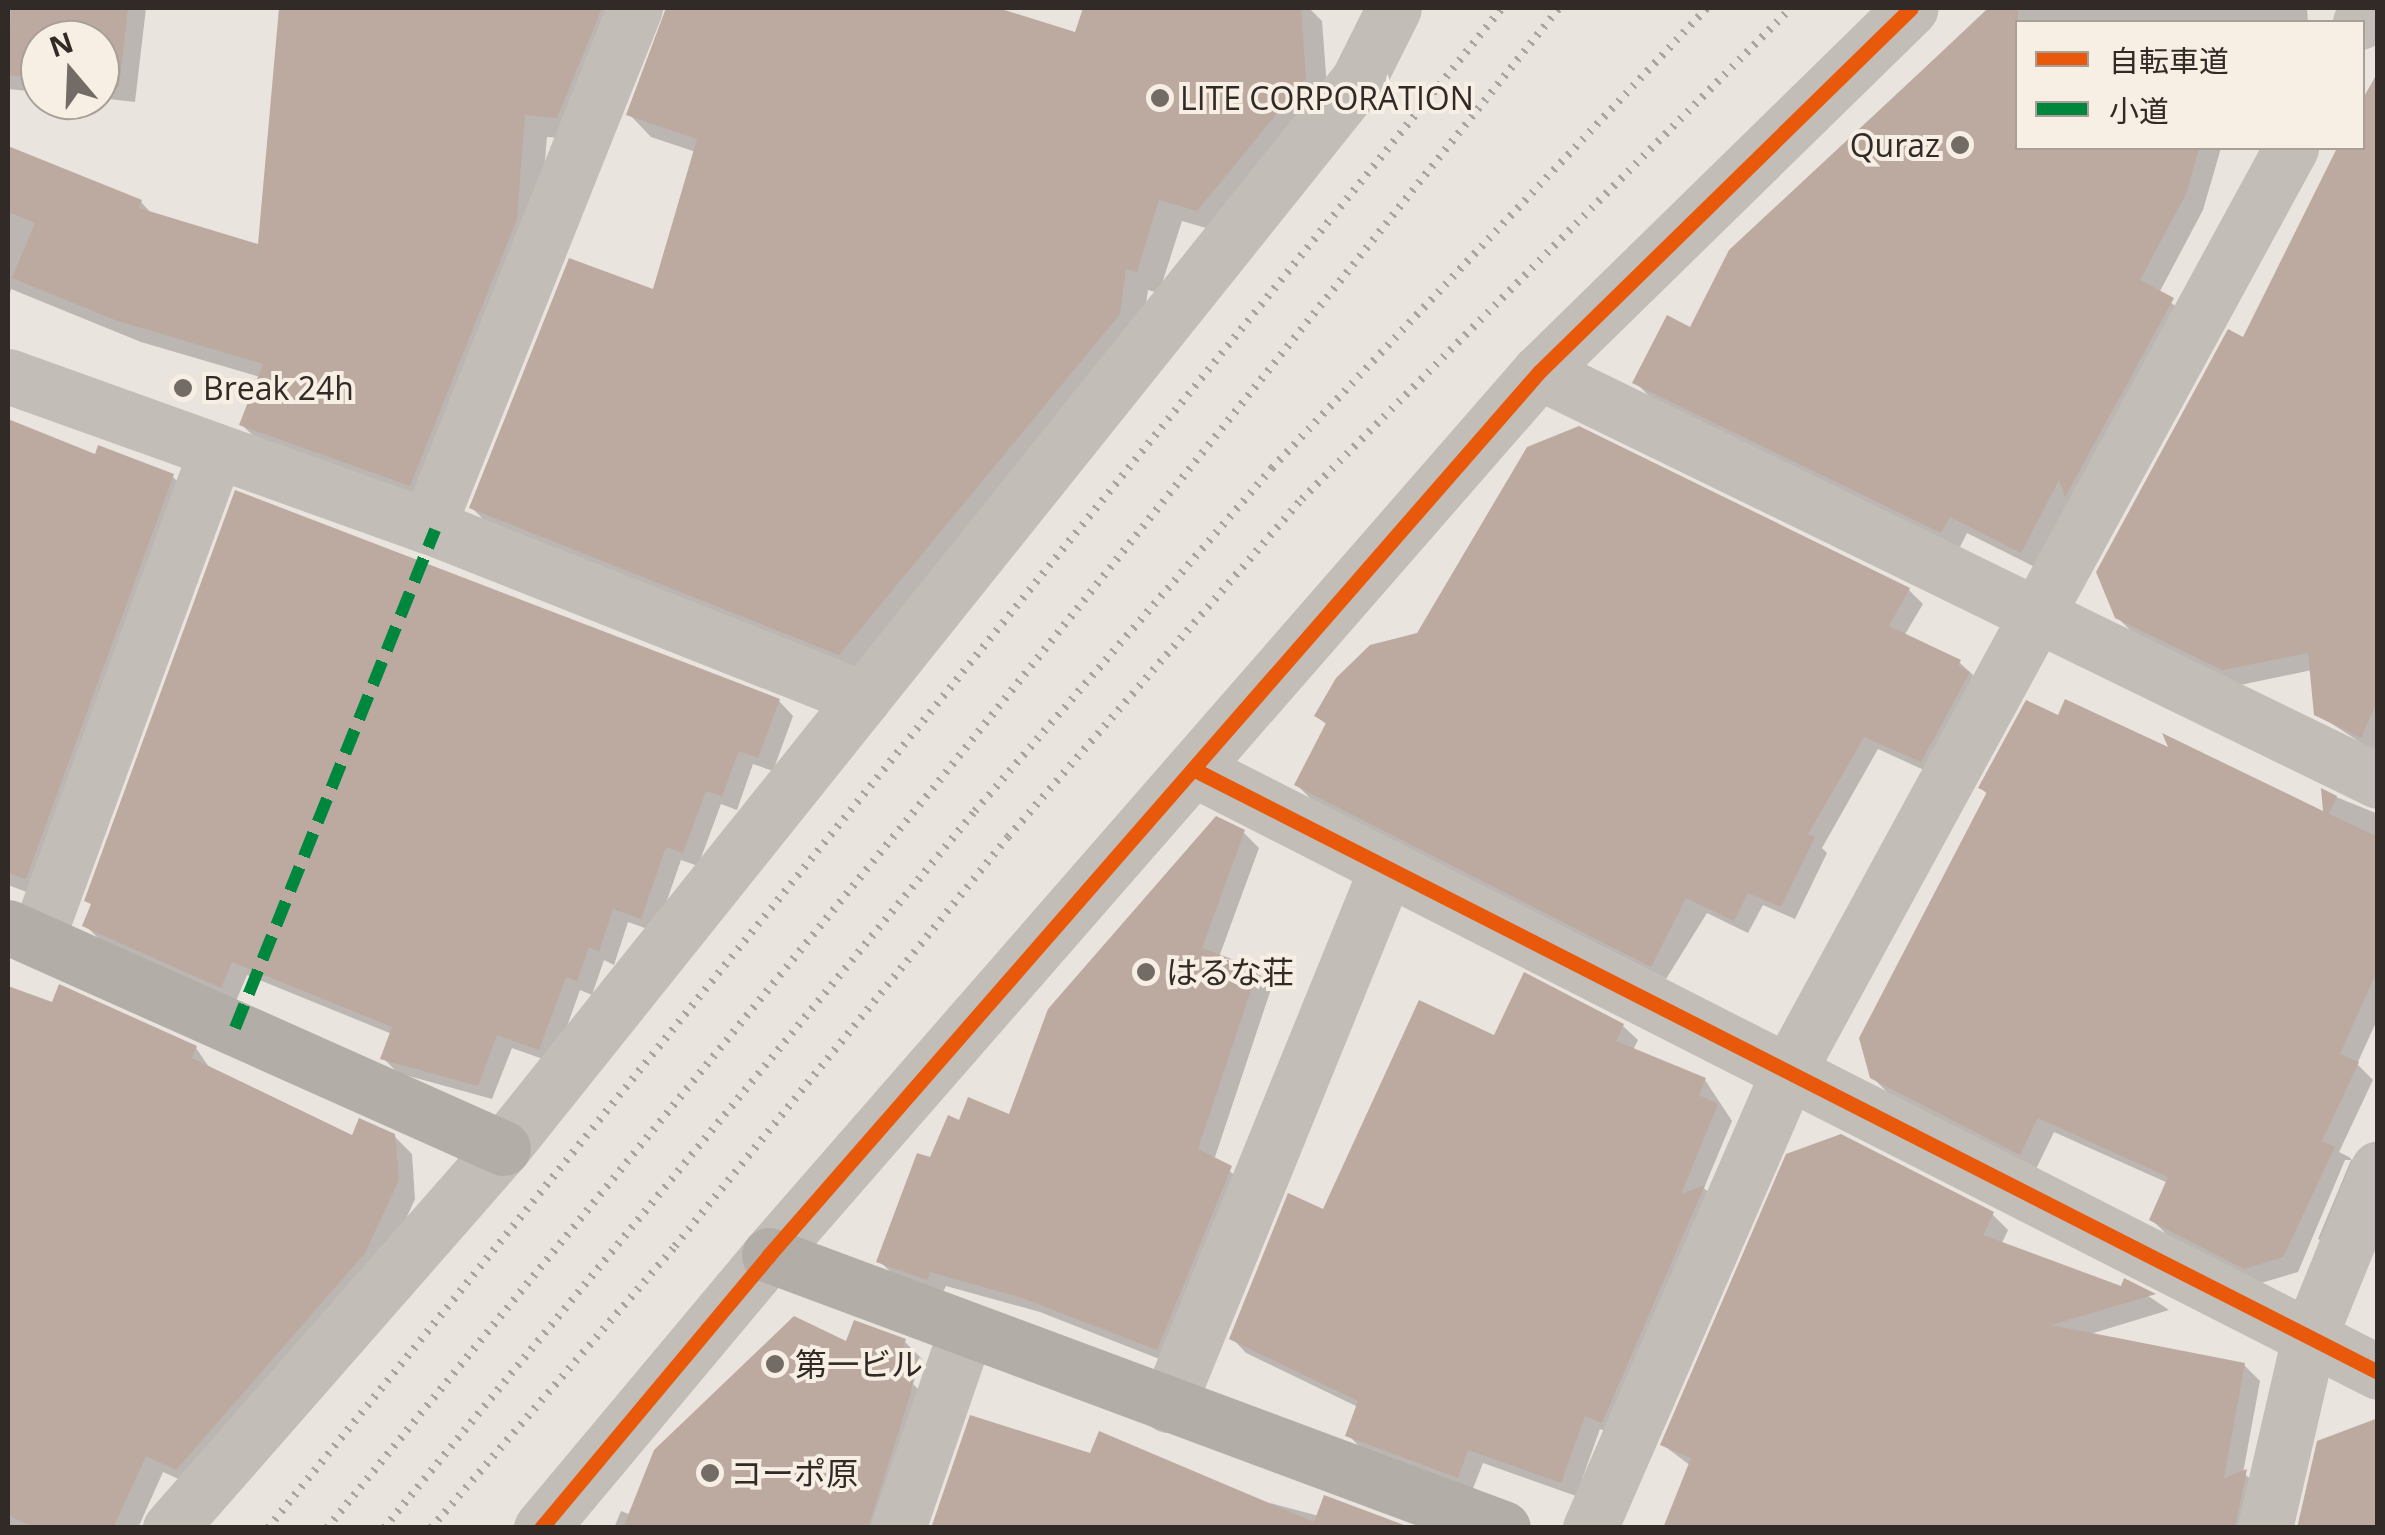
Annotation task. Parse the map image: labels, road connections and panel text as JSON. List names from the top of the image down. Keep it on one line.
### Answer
{"places":["LITE CORPORATION","Quraz","Break 24h","はるな荘","第一ビル","コーポ原"],"legend":["自転車道","小道"],"north":"top"}
